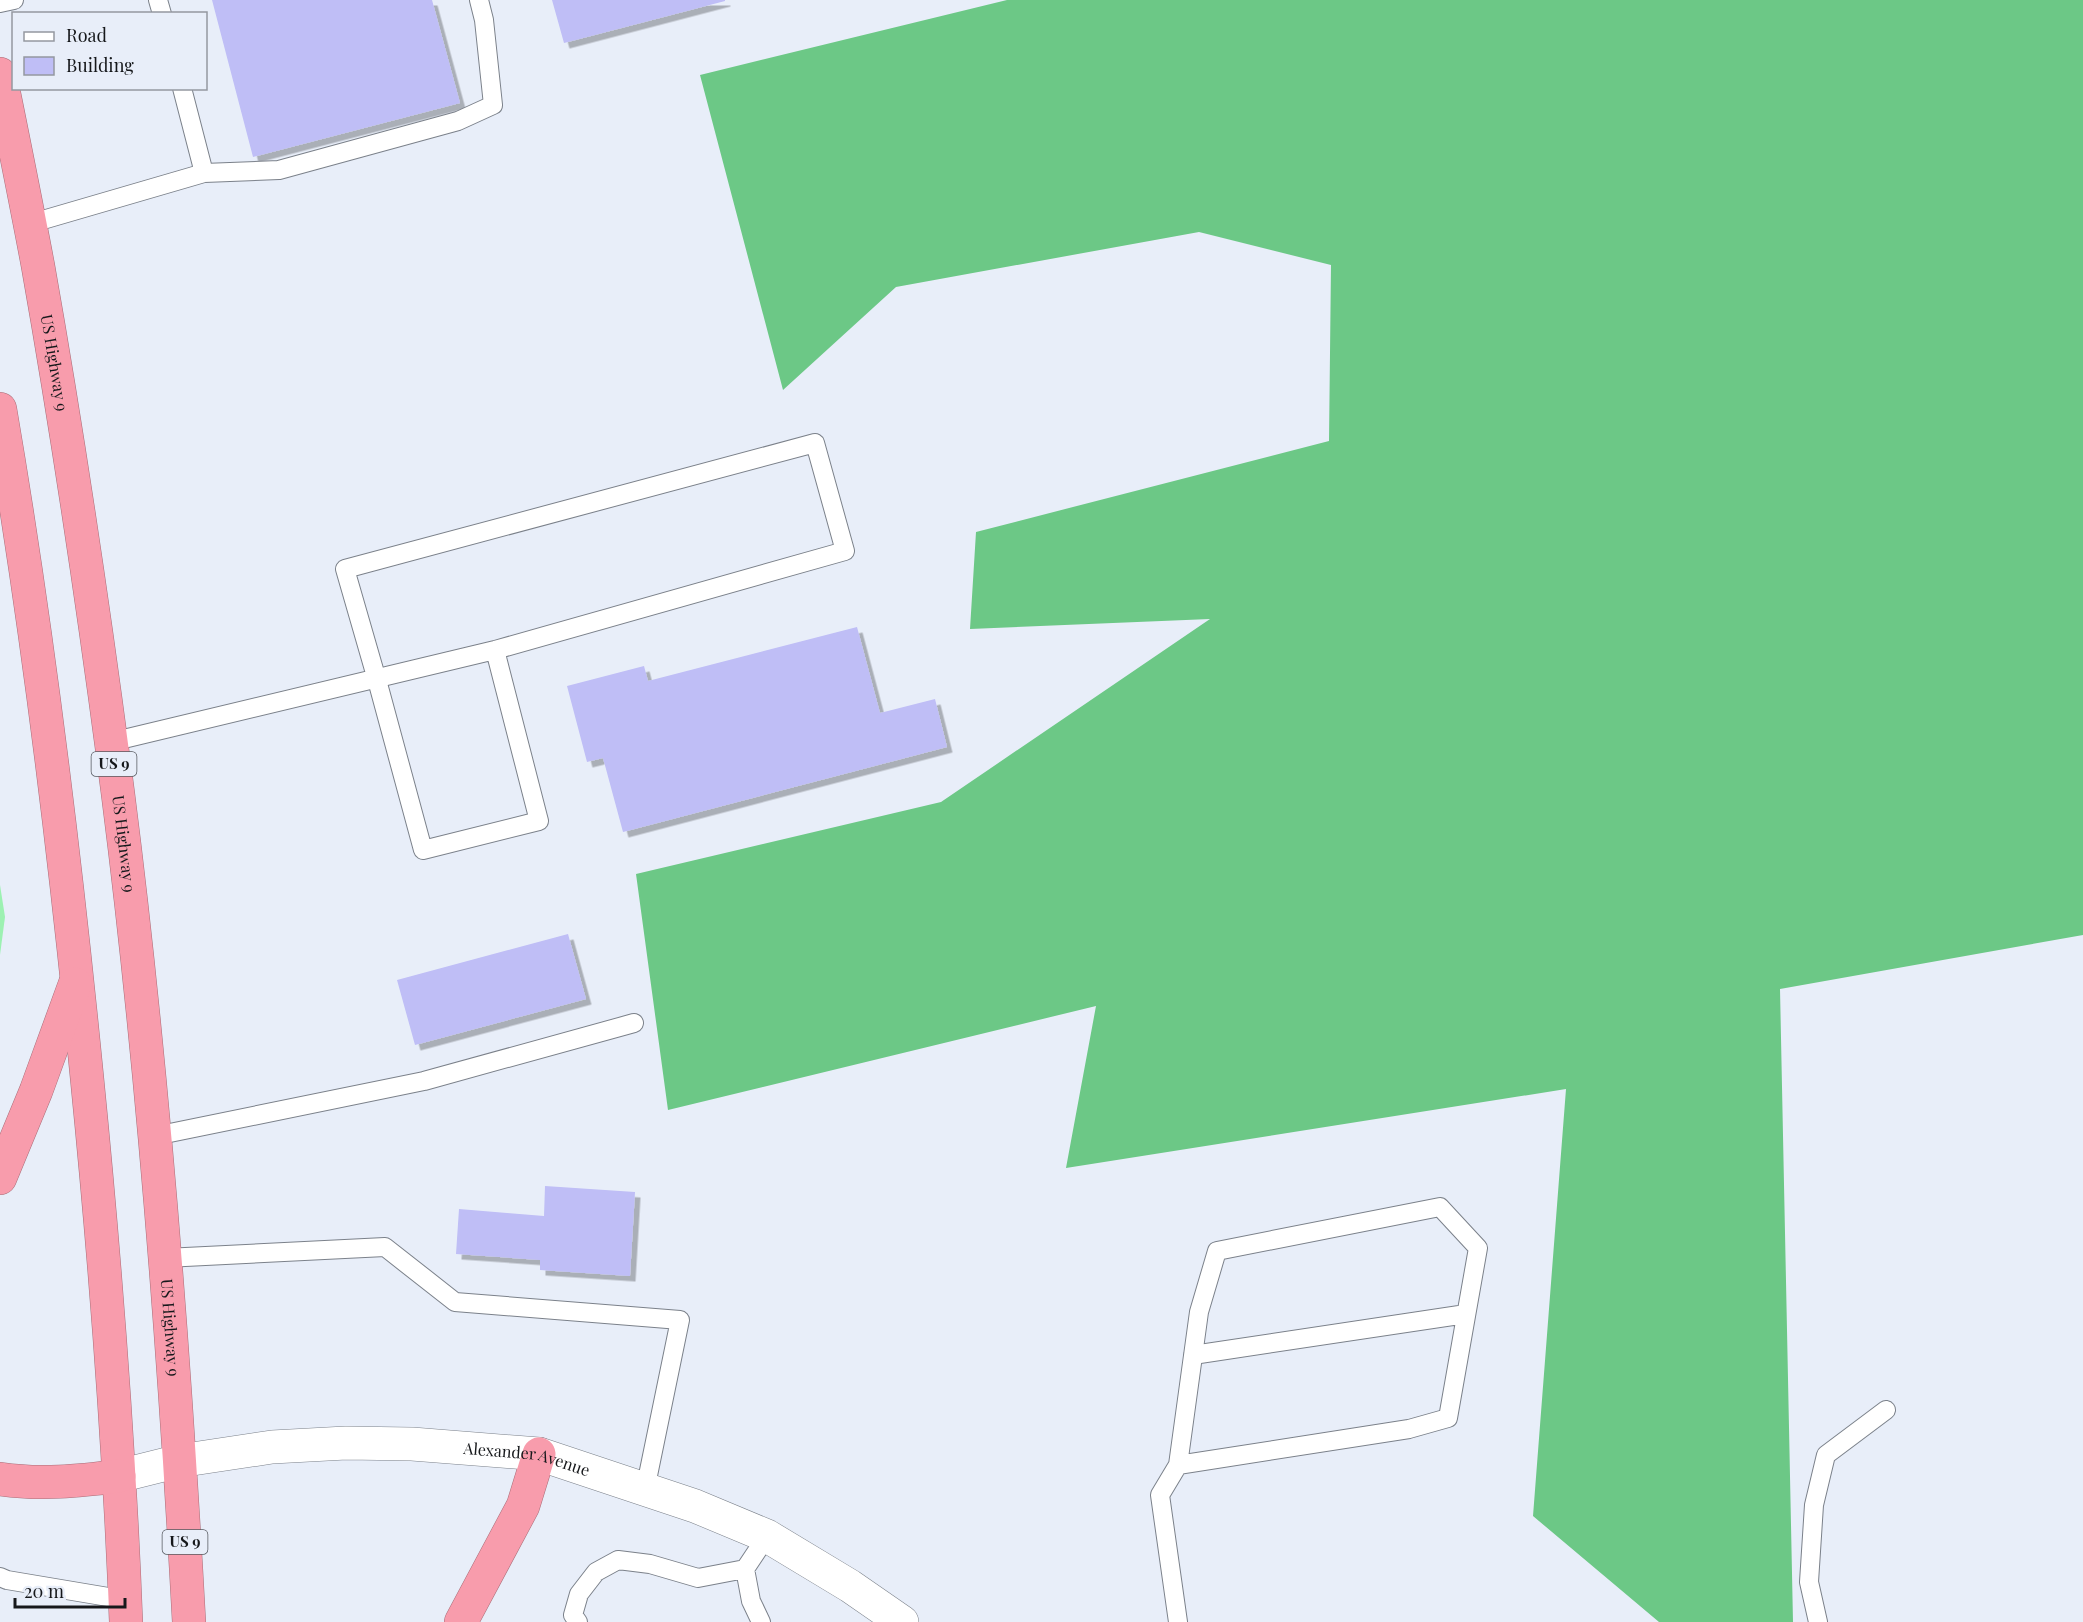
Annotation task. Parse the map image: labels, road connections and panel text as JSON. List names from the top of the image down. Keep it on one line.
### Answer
{"streets":{"highway":["US Highway 9","US 9"],"street":["Alexander Avenue"]},"crossings":[["US Highway 9","Alexander Avenue"]],"legend":["Road","Building"],"scale_bar":"20 m"}
